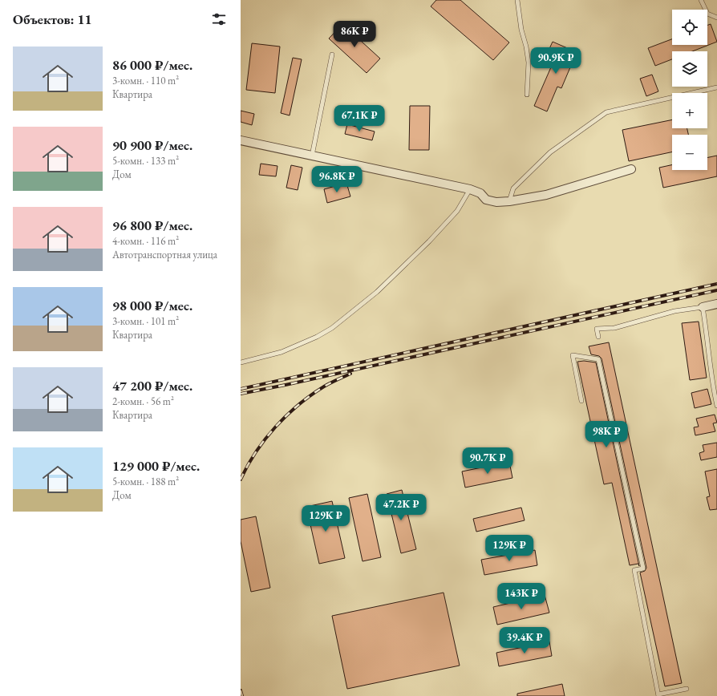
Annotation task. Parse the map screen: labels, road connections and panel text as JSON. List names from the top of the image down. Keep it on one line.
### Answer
{"page":{"heading":"Объектов: 11","map_buttons":["+","−"],"price":["86K ₽","90.9K ₽","67.1K ₽","96.8K ₽","98K ₽","90.7K ₽","47.2K ₽","129K ₽","129K ₽","143K ₽","39.4K ₽"],"list":[{"name":"86 000 ₽/мес.","note":"3-комн. · 110 m² · Квартира"},{"name":"90 900 ₽/мес.","note":"5-комн. · 133 m² · Дом"},{"name":"96 800 ₽/мес.","note":"4-комн. · 116 m² · Автотранспортная улица"},{"name":"98 000 ₽/мес.","note":"3-комн. · 101 m² · Квартира"},{"name":"47 200 ₽/мес.","note":"2-комн. · 56 m² · Квартира"},{"name":"129 000 ₽/мес.","note":"5-комн. · 188 m² · Дом"}]}}
